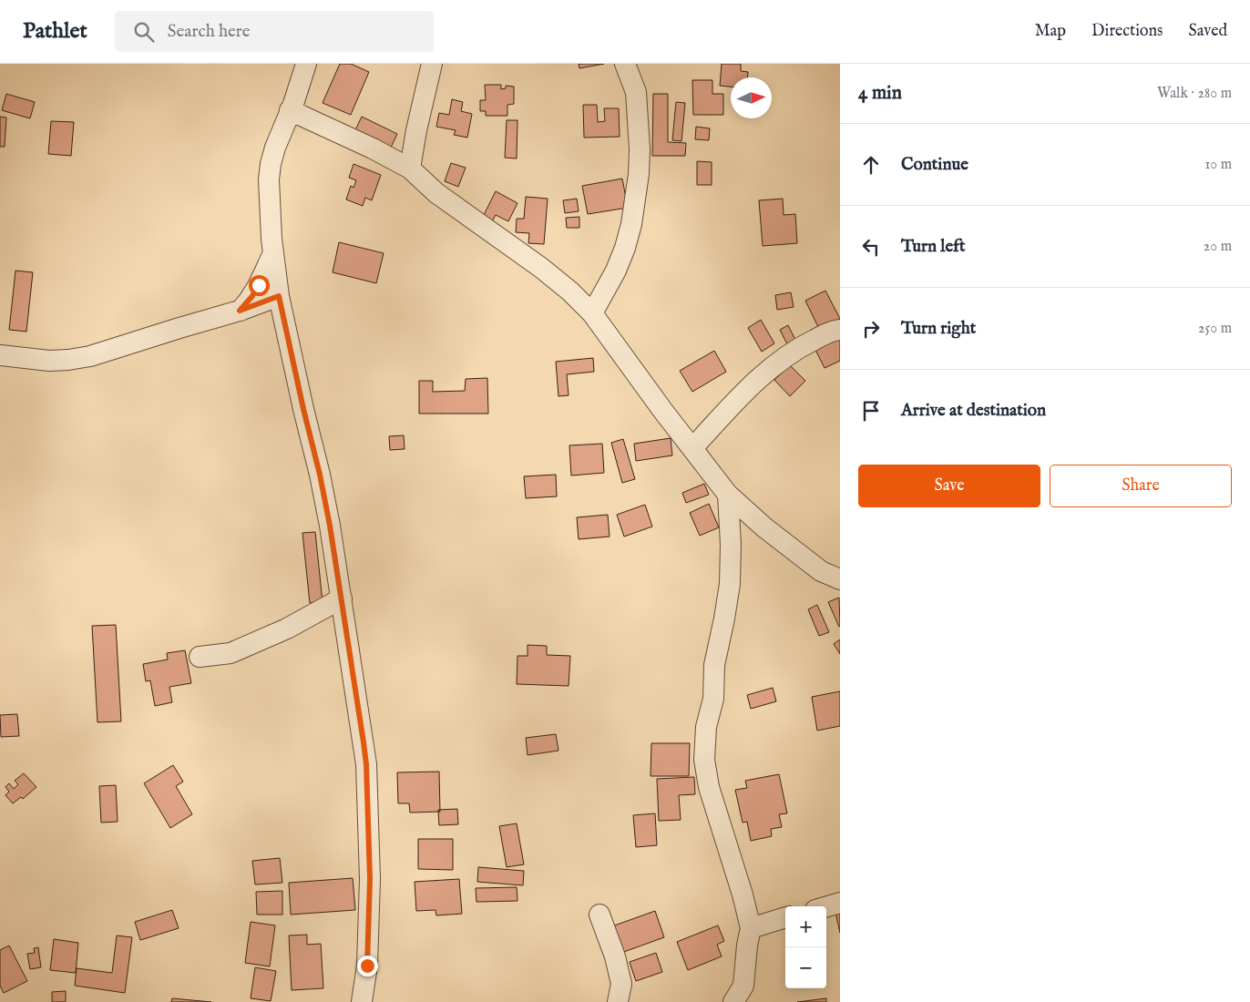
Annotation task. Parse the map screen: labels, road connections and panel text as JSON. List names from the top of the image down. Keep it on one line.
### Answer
{"north":"right","page":{"header":"Pathlet","search":"Search here","nav":["Map","Directions","Saved"],"heading":["4 min","Walk · 280 m"],"list":[["Continue","10 m"],["Turn left","20 m"],["Turn right","250 m"],"Arrive at destination"],"buttons":["Save","Share"],"map_buttons":["+","−"]}}
